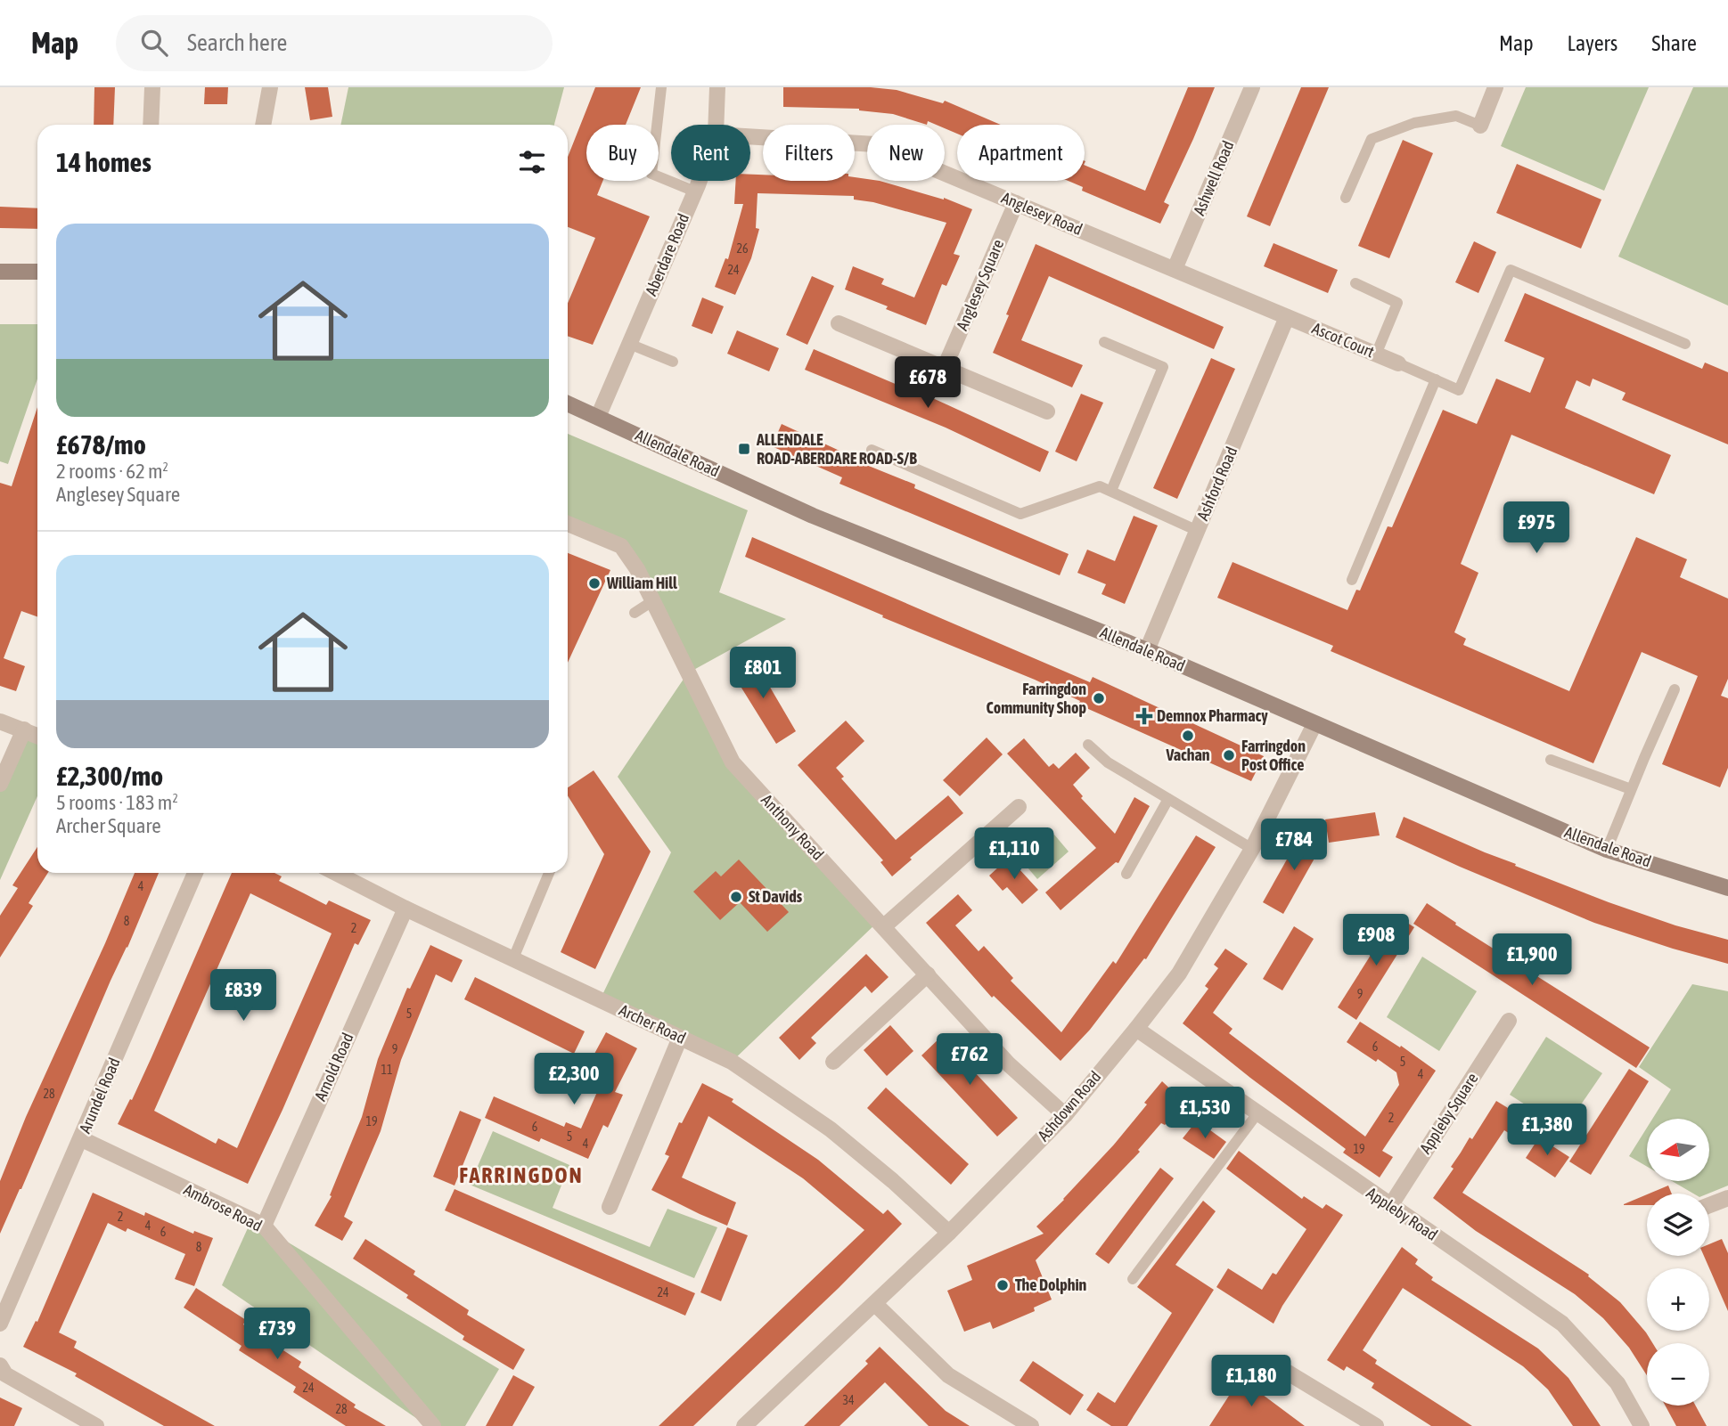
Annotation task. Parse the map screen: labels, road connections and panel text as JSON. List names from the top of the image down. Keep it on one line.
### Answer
{"streets":{"street":["Ashwell Road","Anglesey Road","Aberdare Road","Anglesey Square","Ascot Court","Allendale Road","Ashford Road","Anthony Road","Archer Road","Arnold Road","Arundel Road","Ashdown Road","Appleby Square","Ambrose Road","Appleby Road"]},"crossings":[["Ashwell Road","Anglesey Road"],["Anglesey Road","Anglesey Square"],["Anglesey Road","Ascot Court"],["Anglesey Road","Ashford Road"],["Aberdare Road","Allendale Road"],["Ascot Court","Ashford Road"],["Allendale Road","Ashford Road"],["Allendale Road","Ashdown Road"],["Anthony Road","Ashdown Road"],["Archer Road","Arnold Road"],["Archer Road","Ashdown Road"],["Arnold Road","Ambrose Road"],["Arundel Road","Ambrose Road"],["Ashdown Road","Appleby Road"],["Appleby Square","Appleby Road"]],"districts":["FARRINGDON"],"places":{"transit":["ALLENDALE ROAD-ABERDARE ROAD-S/B"],"other":["William Hill","Farringdon Community Shop","Vachan","Farringdon Post Office","St Davids","The Dolphin"],"health":["Demnox Pharmacy"]},"house_numbers":["26","24","4","8","2","9","5","6","9","5","11","4","28","2","19","6","5","4","19","2","4","6","8","24","24","34","28"],"north":"left","page":{"header":"Map","search":"Search here","nav":["Map","Layers","Share"],"chip":["Buy","Rent","Filters","New","Apartment"],"heading":"14 homes","list":[{"name":"£678/mo","note":"2 rooms · 62 m² · Anglesey Square"},{"name":"£2,300/mo","note":"5 rooms · 183 m² · Archer Square"}],"price":["£678","£975","£801","£784","£1,110","£908","£1,900","£839","£762","£2,300","£1,530","£1,380","£739","£1,180"],"map_buttons":["+","−"]}}
